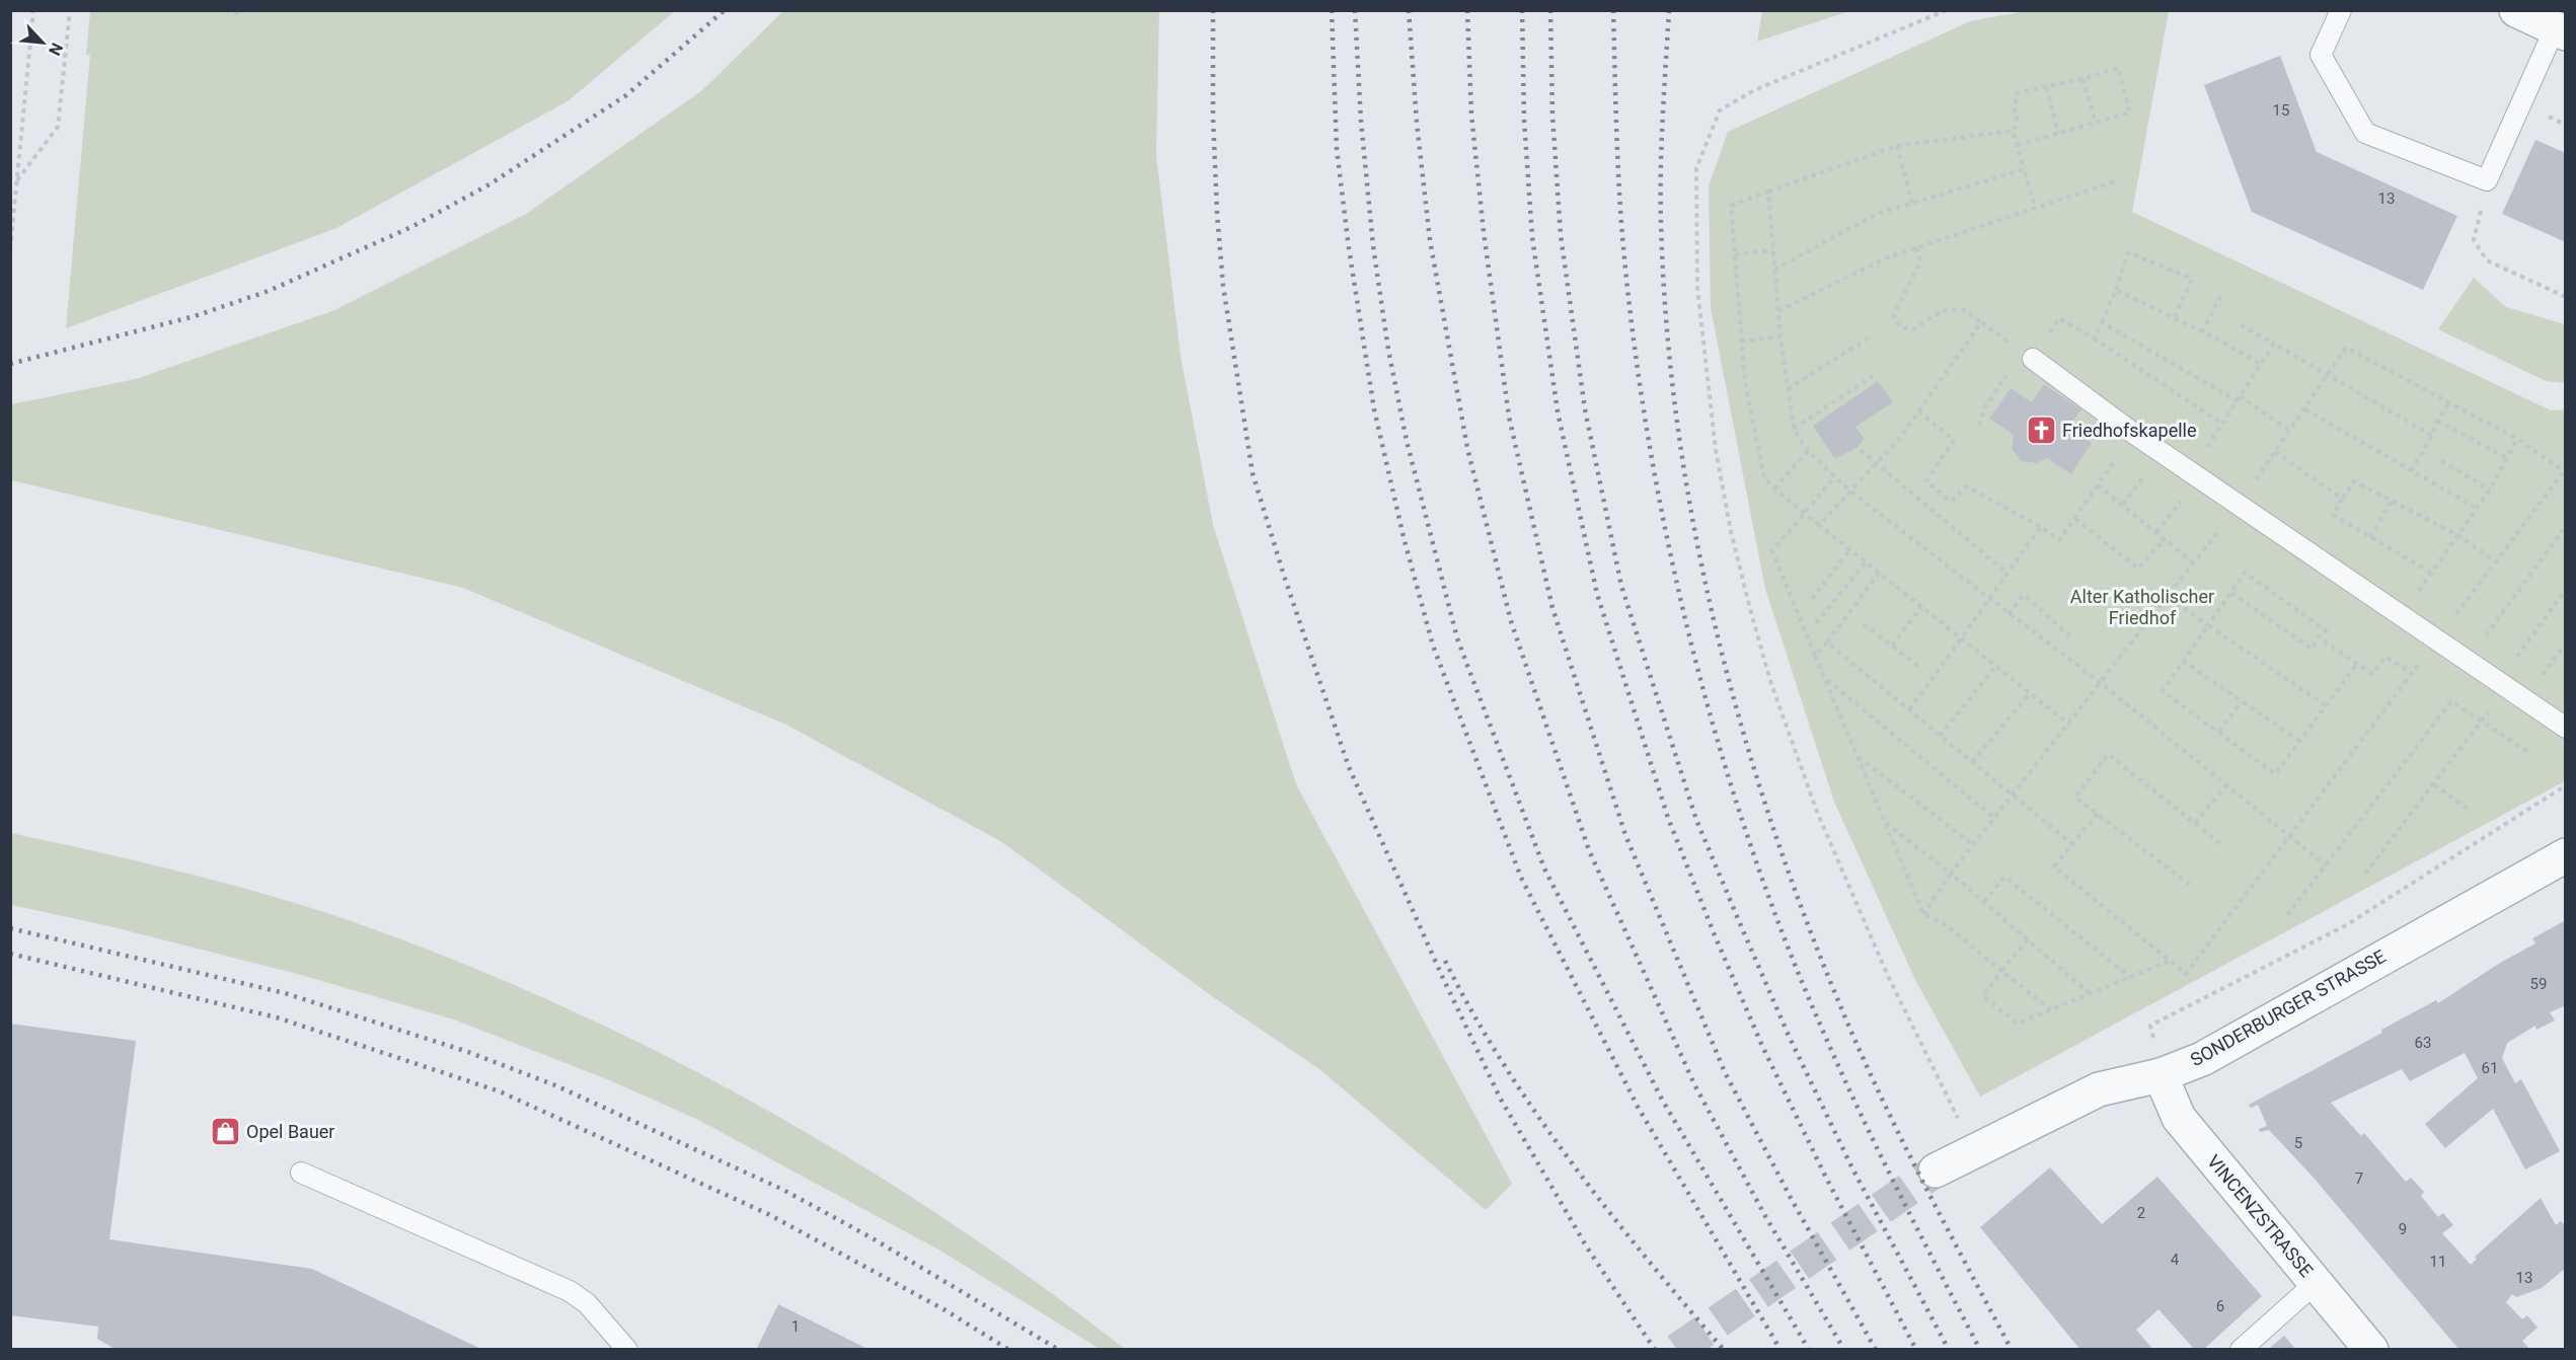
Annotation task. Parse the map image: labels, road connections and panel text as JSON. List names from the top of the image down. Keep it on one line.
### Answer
{"streets":{"street":["SONDERBURGER STRASSE","VINCENZSTRASSE"]},"crossings":[["SONDERBURGER STRASSE","VINCENZSTRASSE"]],"parks":["Alter Katholischer Friedhof"],"places":{"church":["Friedhofskapelle"],"shop":["Opel Bauer"]},"house_numbers":["15","13","59","63","61","5","7","2","9","4","11","13","6","1"],"north":"bottom right"}
